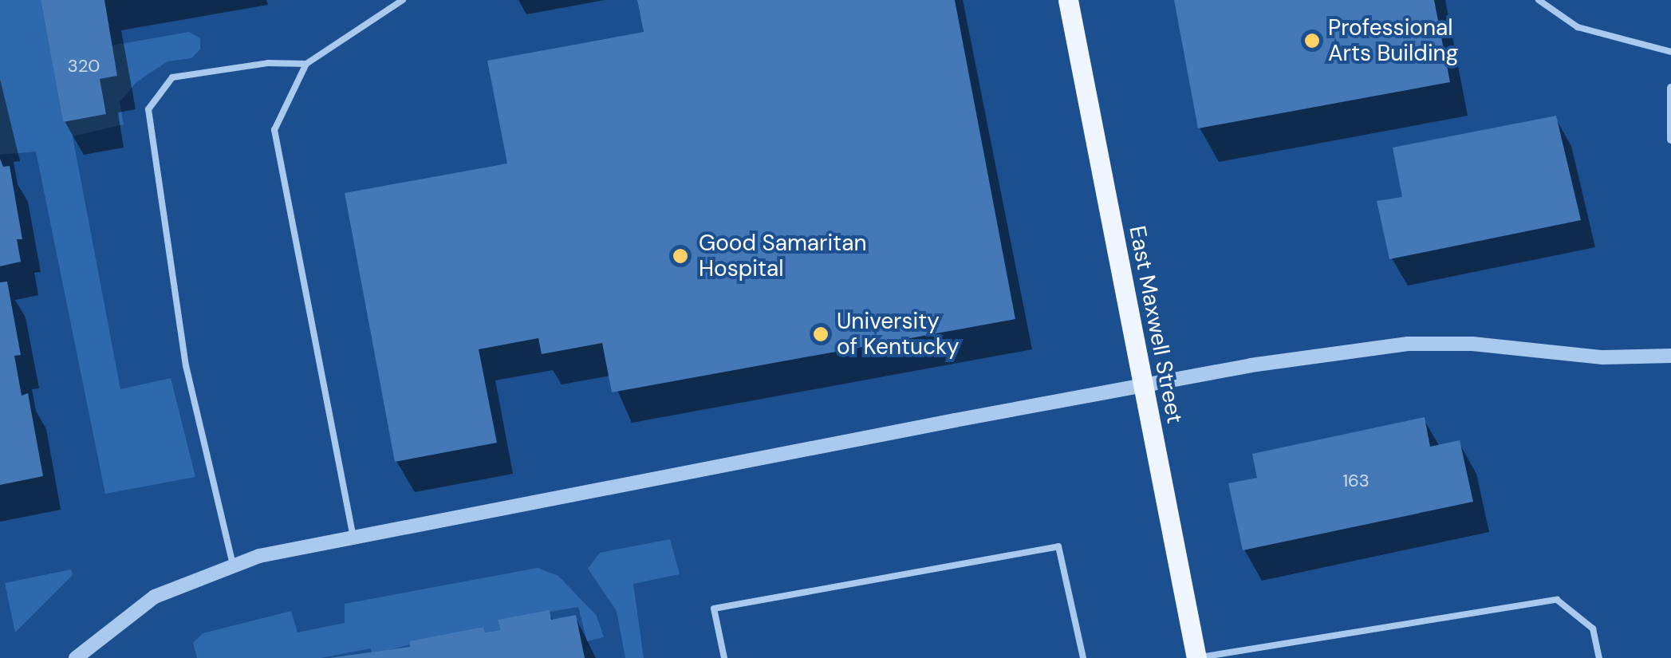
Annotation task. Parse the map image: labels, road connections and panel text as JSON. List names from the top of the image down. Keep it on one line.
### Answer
{"streets":{"main road":["East Maxwell Street"]},"places":["Professional Arts Building","Good Samaritan Hospital","University of Kentucky"],"house_numbers":["320","163"]}
